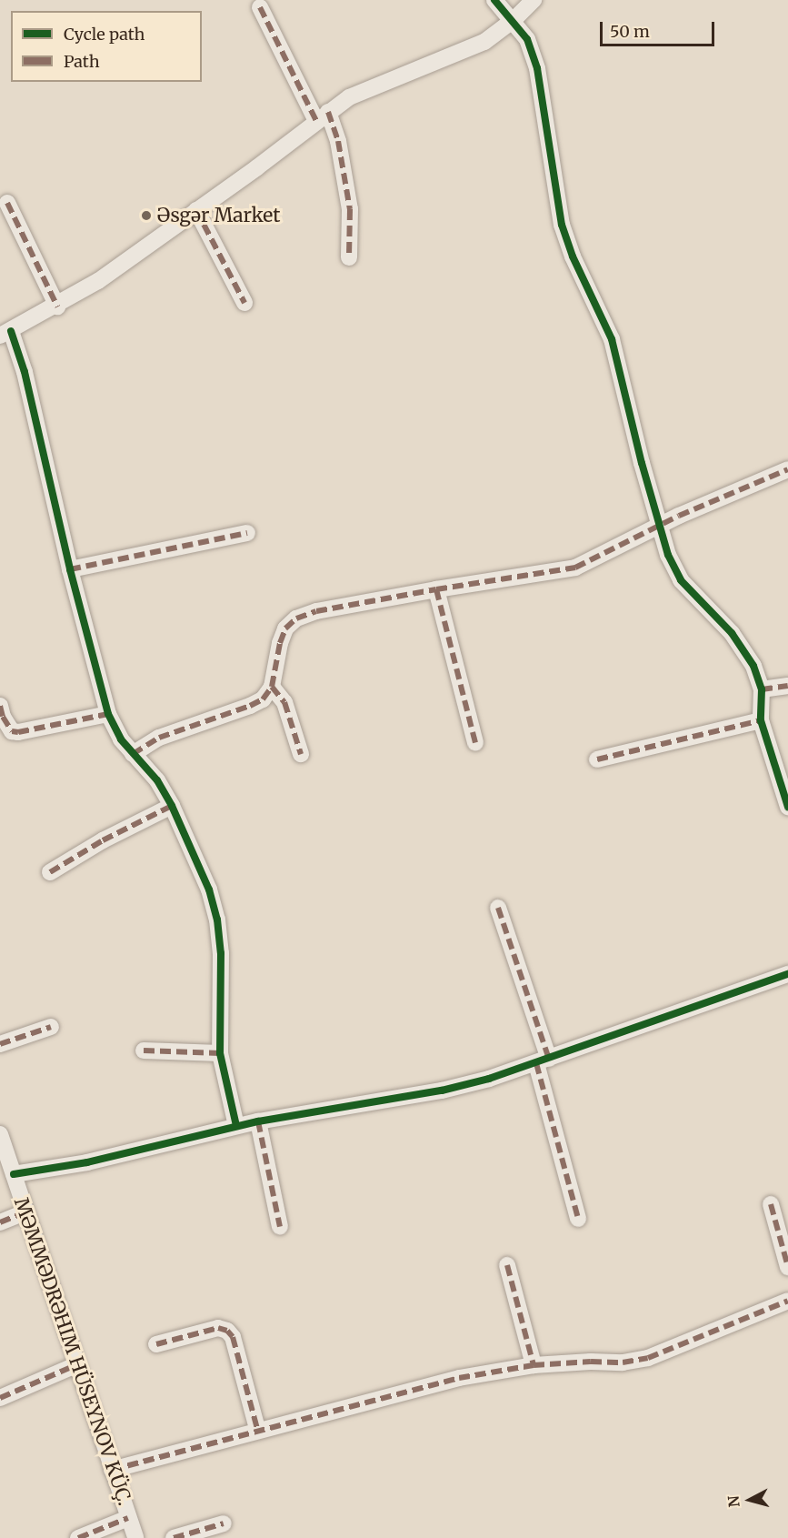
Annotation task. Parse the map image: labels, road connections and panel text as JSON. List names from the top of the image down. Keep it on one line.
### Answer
{"streets":{"street":["MƏMMƏDRƏHIM HÜSEYNOV KÜÇ."]},"places":["Əsgər Market"],"legend":["Cycle path","Path"],"scale_bar":"50 m","north":"left"}
